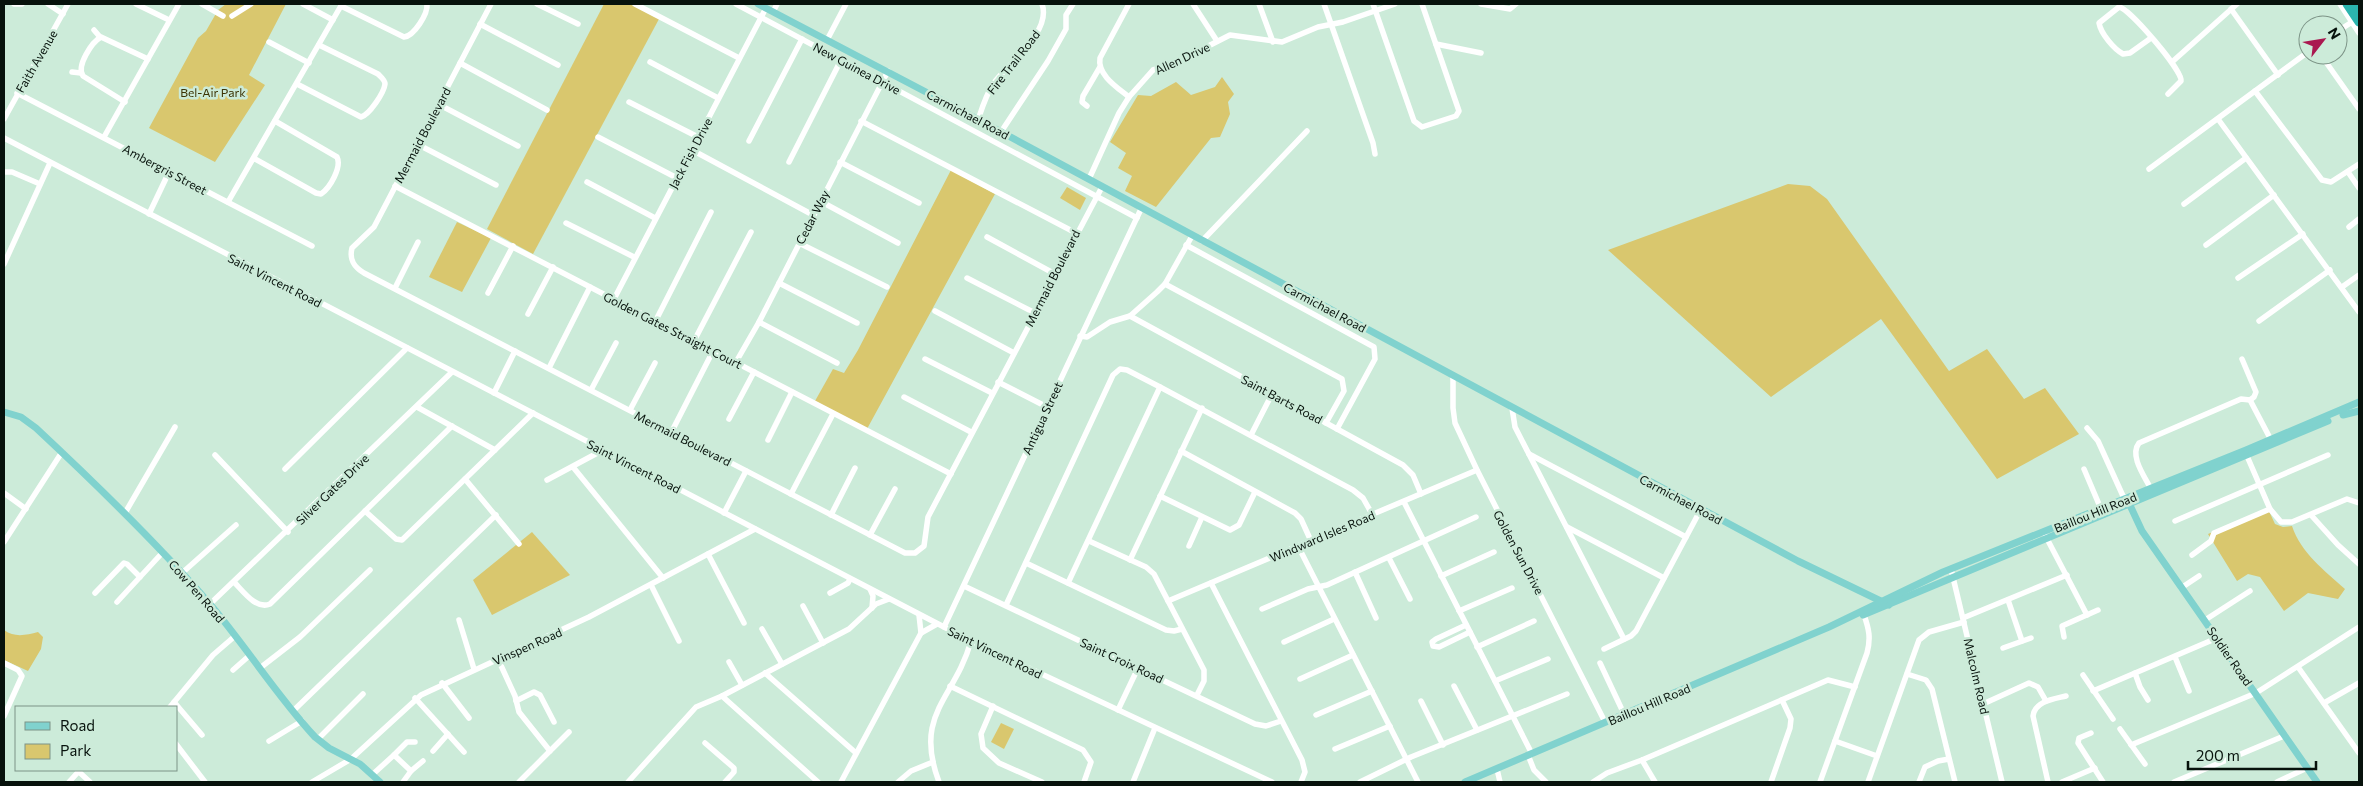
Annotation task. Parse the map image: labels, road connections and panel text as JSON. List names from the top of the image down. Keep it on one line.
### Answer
{"streets":{"main road":["Carmichael Road","Baillou Hill Road","Cow Pen Road","Soldier Road"],"street":["Allen Drive","Faith Avenue","Fire Trail Road","New Guinea Drive","Mermaid Boulevard","Jack Fish Drive","Ambergris Street","Cedar Way","Saint Vincent Road","Golden Gates Straight Court","Saint Barts Road","Antigua Street","Silver Gates Drive","Windward Isles Road","Golden Sun Drive","Vinspen Road","Saint Croix Road","Malcolm Road"]},"crossings":[["Allen Drive","Carmichael Road"],["Faith Avenue","Ambergris Street"],["Fire Trail Road","Carmichael Road"],["New Guinea Drive","Mermaid Boulevard"],["New Guinea Drive","Jack Fish Drive"],["New Guinea Drive","Cedar Way"],["New Guinea Drive","Antigua Street"],["Carmichael Road","Mermaid Boulevard"],["Carmichael Road","Jack Fish Drive"],["Carmichael Road","Cedar Way"],["Carmichael Road","Antigua Street"],["Carmichael Road","Baillou Hill Road"],["Carmichael Road","Golden Sun Drive"],["Mermaid Boulevard","Golden Gates Straight Court"],["Jack Fish Drive","Golden Gates Straight Court"],["Cedar Way","Golden Gates Straight Court"],["Saint Vincent Road","Antigua Street"],["Saint Vincent Road","Silver Gates Drive"],["Saint Vincent Road","Vinspen Road"],["Saint Barts Road","Windward Isles Road"],["Antigua Street","Saint Croix Road"],["Silver Gates Drive","Cow Pen Road"],["Baillou Hill Road","Golden Sun Drive"],["Baillou Hill Road","Soldier Road"],["Baillou Hill Road","Malcolm Road"],["Windward Isles Road","Golden Sun Drive"],["Cow Pen Road","Vinspen Road"]],"parks":["Bel-Air Park"],"legend":["Road","Park"],"scale_bar":"200 m","north":"top right"}
